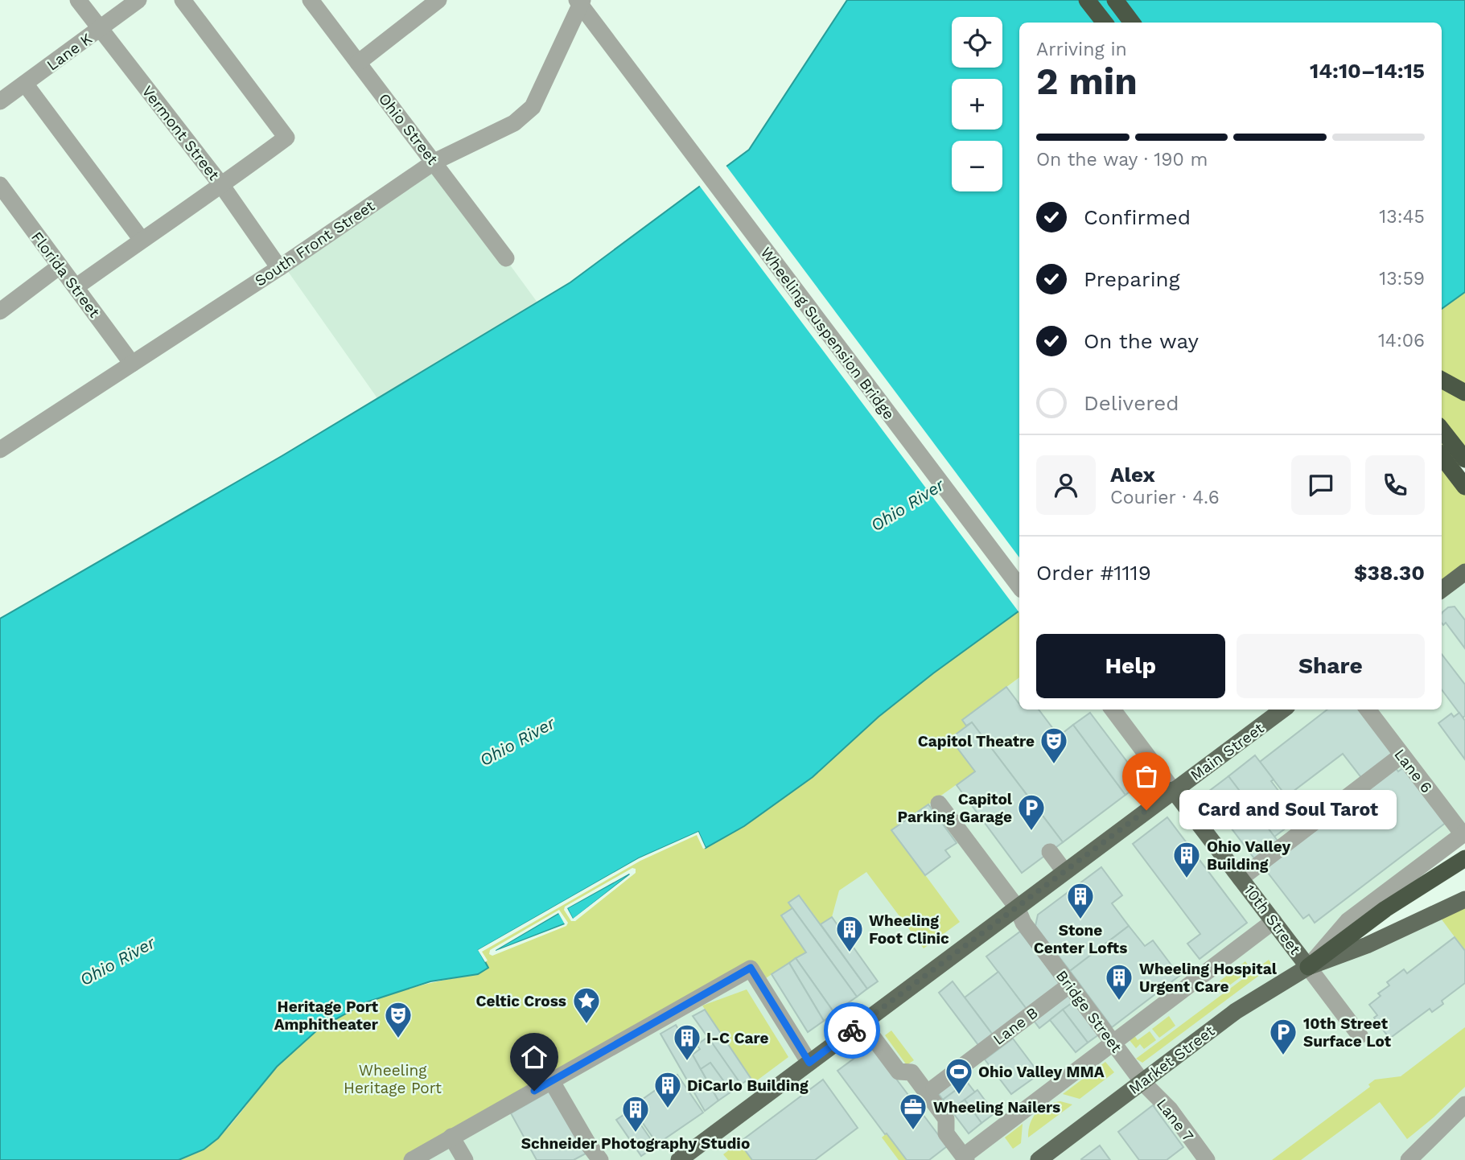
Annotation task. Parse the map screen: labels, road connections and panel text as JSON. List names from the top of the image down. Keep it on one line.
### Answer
{"streets":{"main road":["Main Street","10th Street","Market Street"],"street":["Lane K","Ohio Street","Vermont Street","South Front Street","Florida Street","Wheeling Suspension Bridge","Lane 6","Bridge Street","Lane B","Lane 7"]},"crossings":[["Lane K","Vermont Street"],["Ohio Street","South Front Street"],["Vermont Street","South Front Street"],["South Front Street","Florida Street"],["South Front Street","Wheeling Suspension Bridge"],["Main Street","10th Street"],["Main Street","Bridge Street"],["Lane 6","Market Street"],["10th Street","Market Street"],["Bridge Street","Lane B"],["Bridge Street","Market Street"],["Bridge Street","Lane 7"],["Market Street","Lane 7"]],"water":["Ohio River"],"parks":["Wheeling Heritage Port"],"places":{"theatre":["Capitol Theatre","Heritage Port Amphitheater"],"other":["Card and Soul Tarot"],"parking":["Capitol Parking Garage","10th Street Surface Lot"],"building":["Ohio Valley Building","Stone Center Lofts","Wheeling Foot Clinic","Wheeling Hospital Urgent Care","I-C Care","DiCarlo Building","Schneider Photography Studio"],"place":["Celtic Cross"],"sports":["Ohio Valley MMA"],"office":["Wheeling Nailers"]},"page":{"map_buttons":["+","−"],"heading":["2 min","Arriving in","14:10–14:15"],"panel":["Alex","Courier · 4.6","Order #1119","$38.30"],"bar":"On the way · 190 m","list":[["Confirmed","13:45"],["Preparing","13:59"],["On the way","14:06"],"Delivered"],"buttons":["Help","Share"],"bubble":"Card and Soul Tarot"}}
